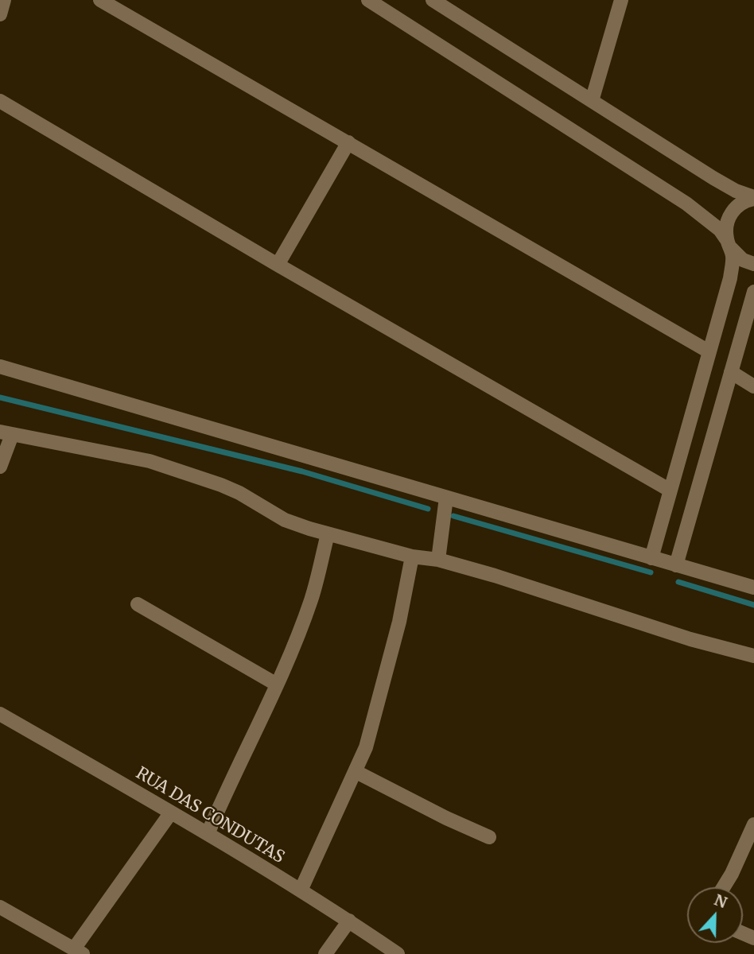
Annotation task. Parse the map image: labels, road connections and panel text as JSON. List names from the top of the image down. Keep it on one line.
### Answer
{"streets":{"street":["RUA DAS CONDUTAS"]},"north":"top"}
